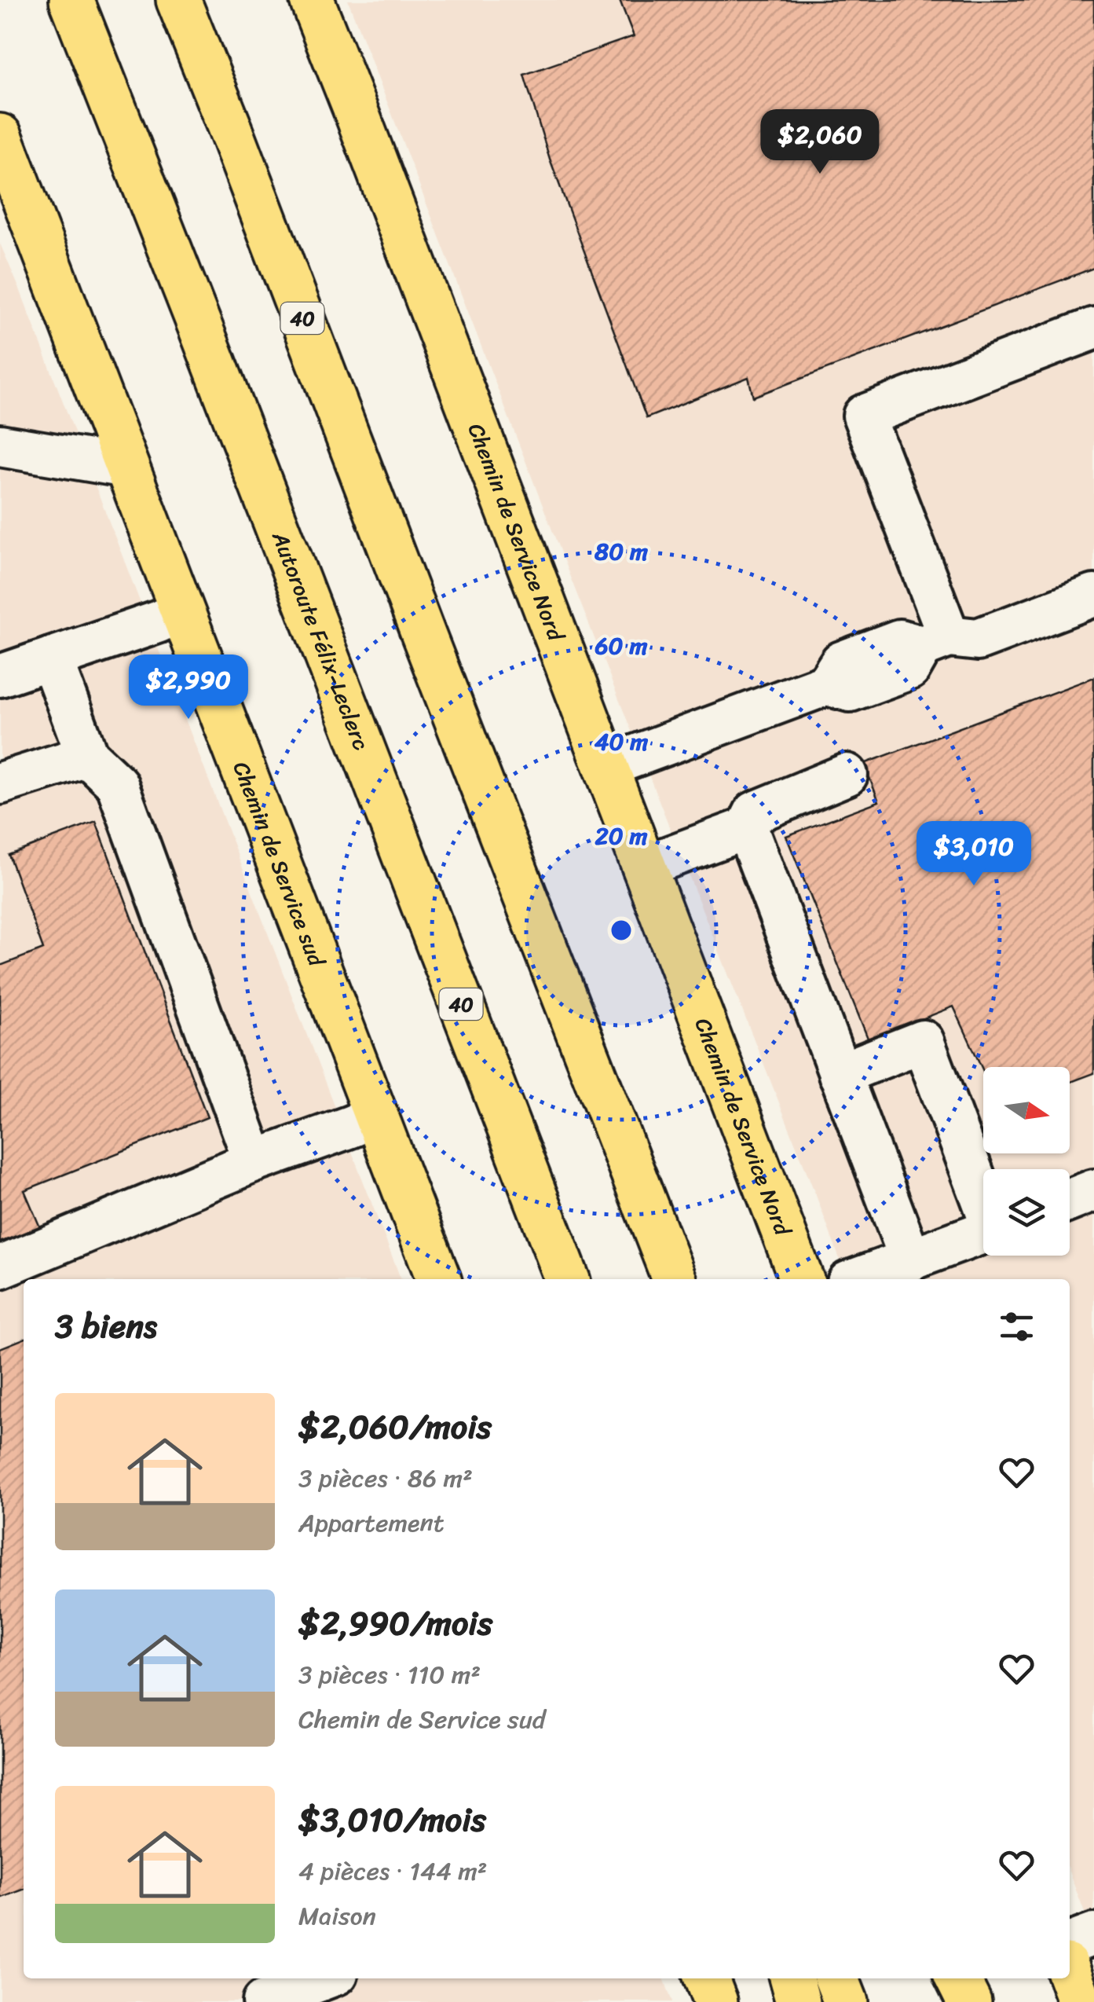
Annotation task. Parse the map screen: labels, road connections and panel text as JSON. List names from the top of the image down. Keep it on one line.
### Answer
{"streets":{"main road":["40","Chemin de Service Nord","Autoroute Félix-Leclerc","Chemin de Service sud"]},"north":"right","page":{"price":["$2,060","$2,990","$3,010"],"heading":"3 biens","list":[{"name":"$2,060/mois","note":"3 pièces · 86 m² · Appartement"},{"name":"$2,990/mois","note":"3 pièces · 110 m² · Chemin de Service sud"},{"name":"$3,010/mois","note":"4 pièces · 144 m² · Maison"}]},"rings":["80 m","60 m","40 m","20 m"]}
